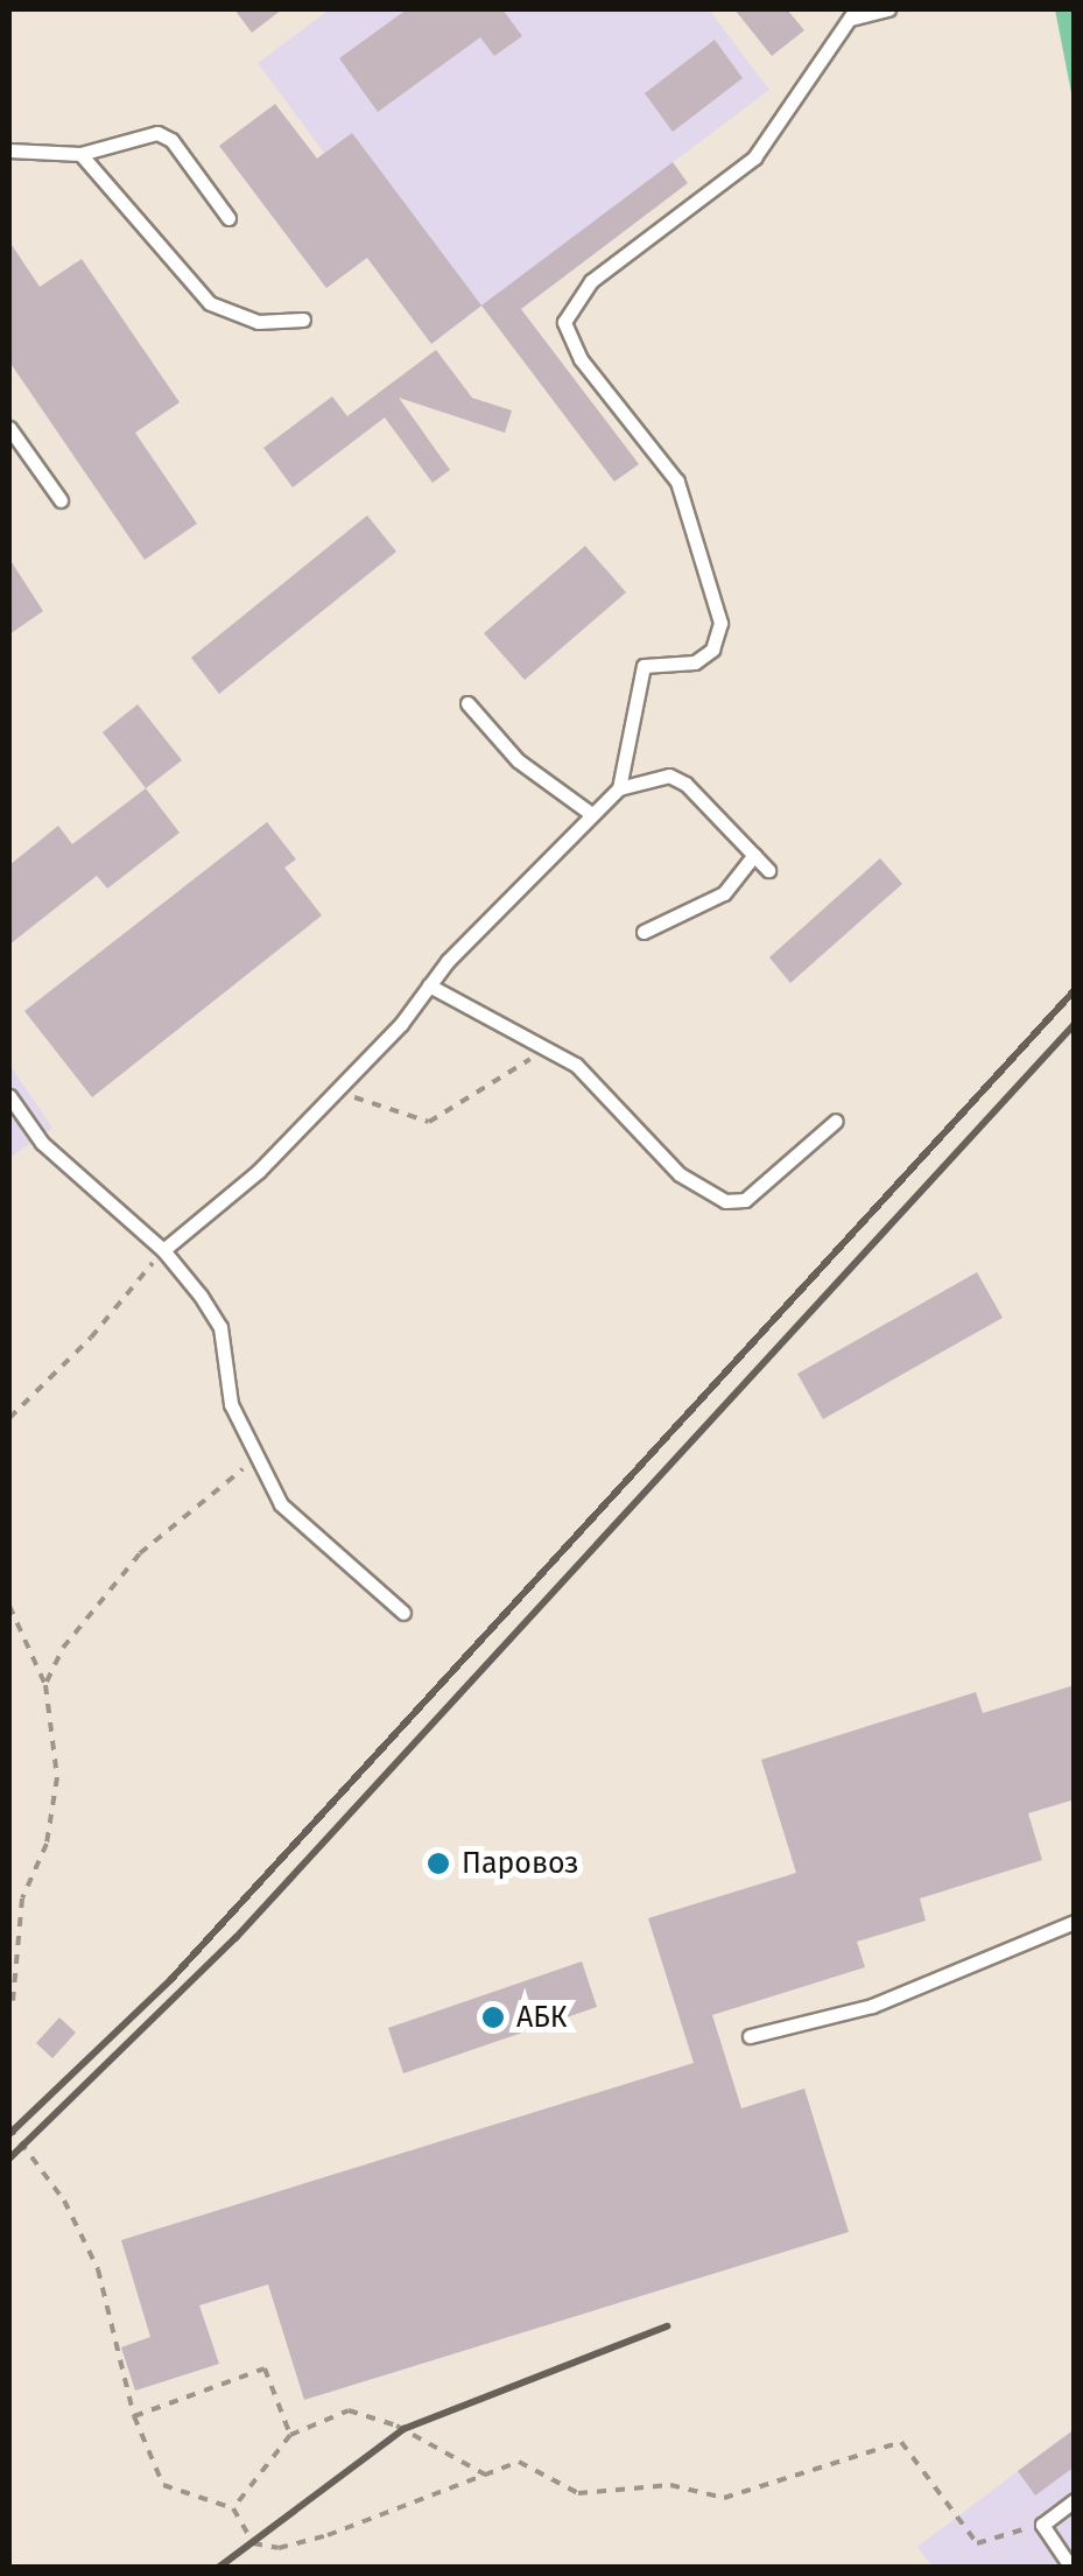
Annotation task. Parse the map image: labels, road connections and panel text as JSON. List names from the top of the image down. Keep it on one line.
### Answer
{"places":["Паровоз","АБК"]}
